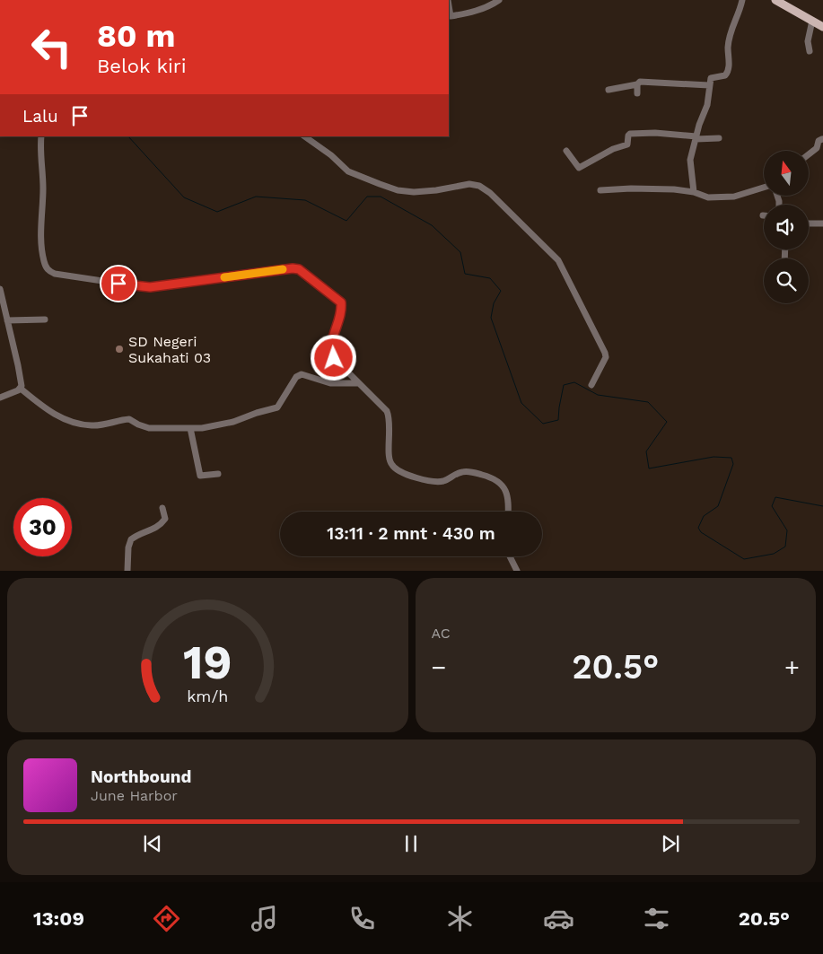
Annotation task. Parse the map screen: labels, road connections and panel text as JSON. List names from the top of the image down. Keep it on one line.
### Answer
{"places":["SD Negeri Sukahati 03"],"north":"top","page":{"turn":["80 m","Belok kiri"],"then":"Lalu","limit":"30","trip":"13:11 · 2 mnt · 430 m","tile":"AC","heat":["−","20.5°","+"],"song":["Northbound","June Harbor"],"tabs":["13:09","20.5°"],"gauge":["19","km/h"]}}
